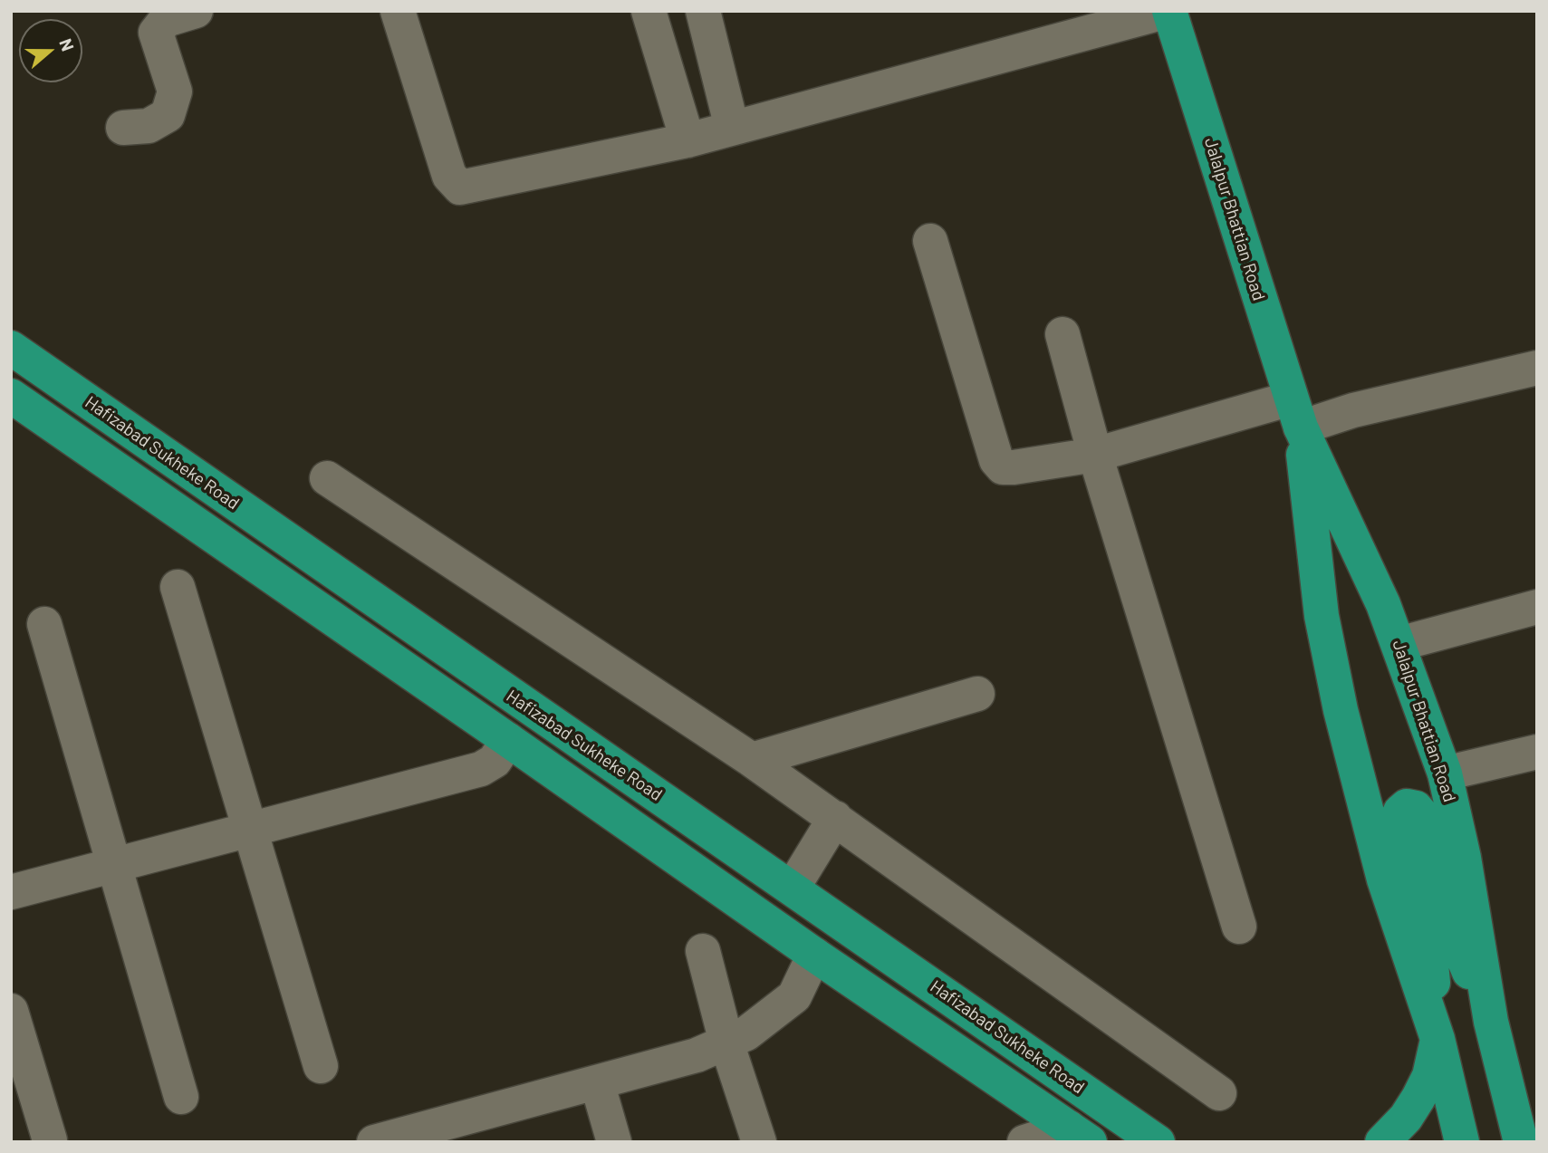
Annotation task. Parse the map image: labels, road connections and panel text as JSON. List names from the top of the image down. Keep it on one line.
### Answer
{"streets":{"highway":["Jalalpur Bhattian Road","Hafizabad Sukheke Road"]},"north":"right"}
